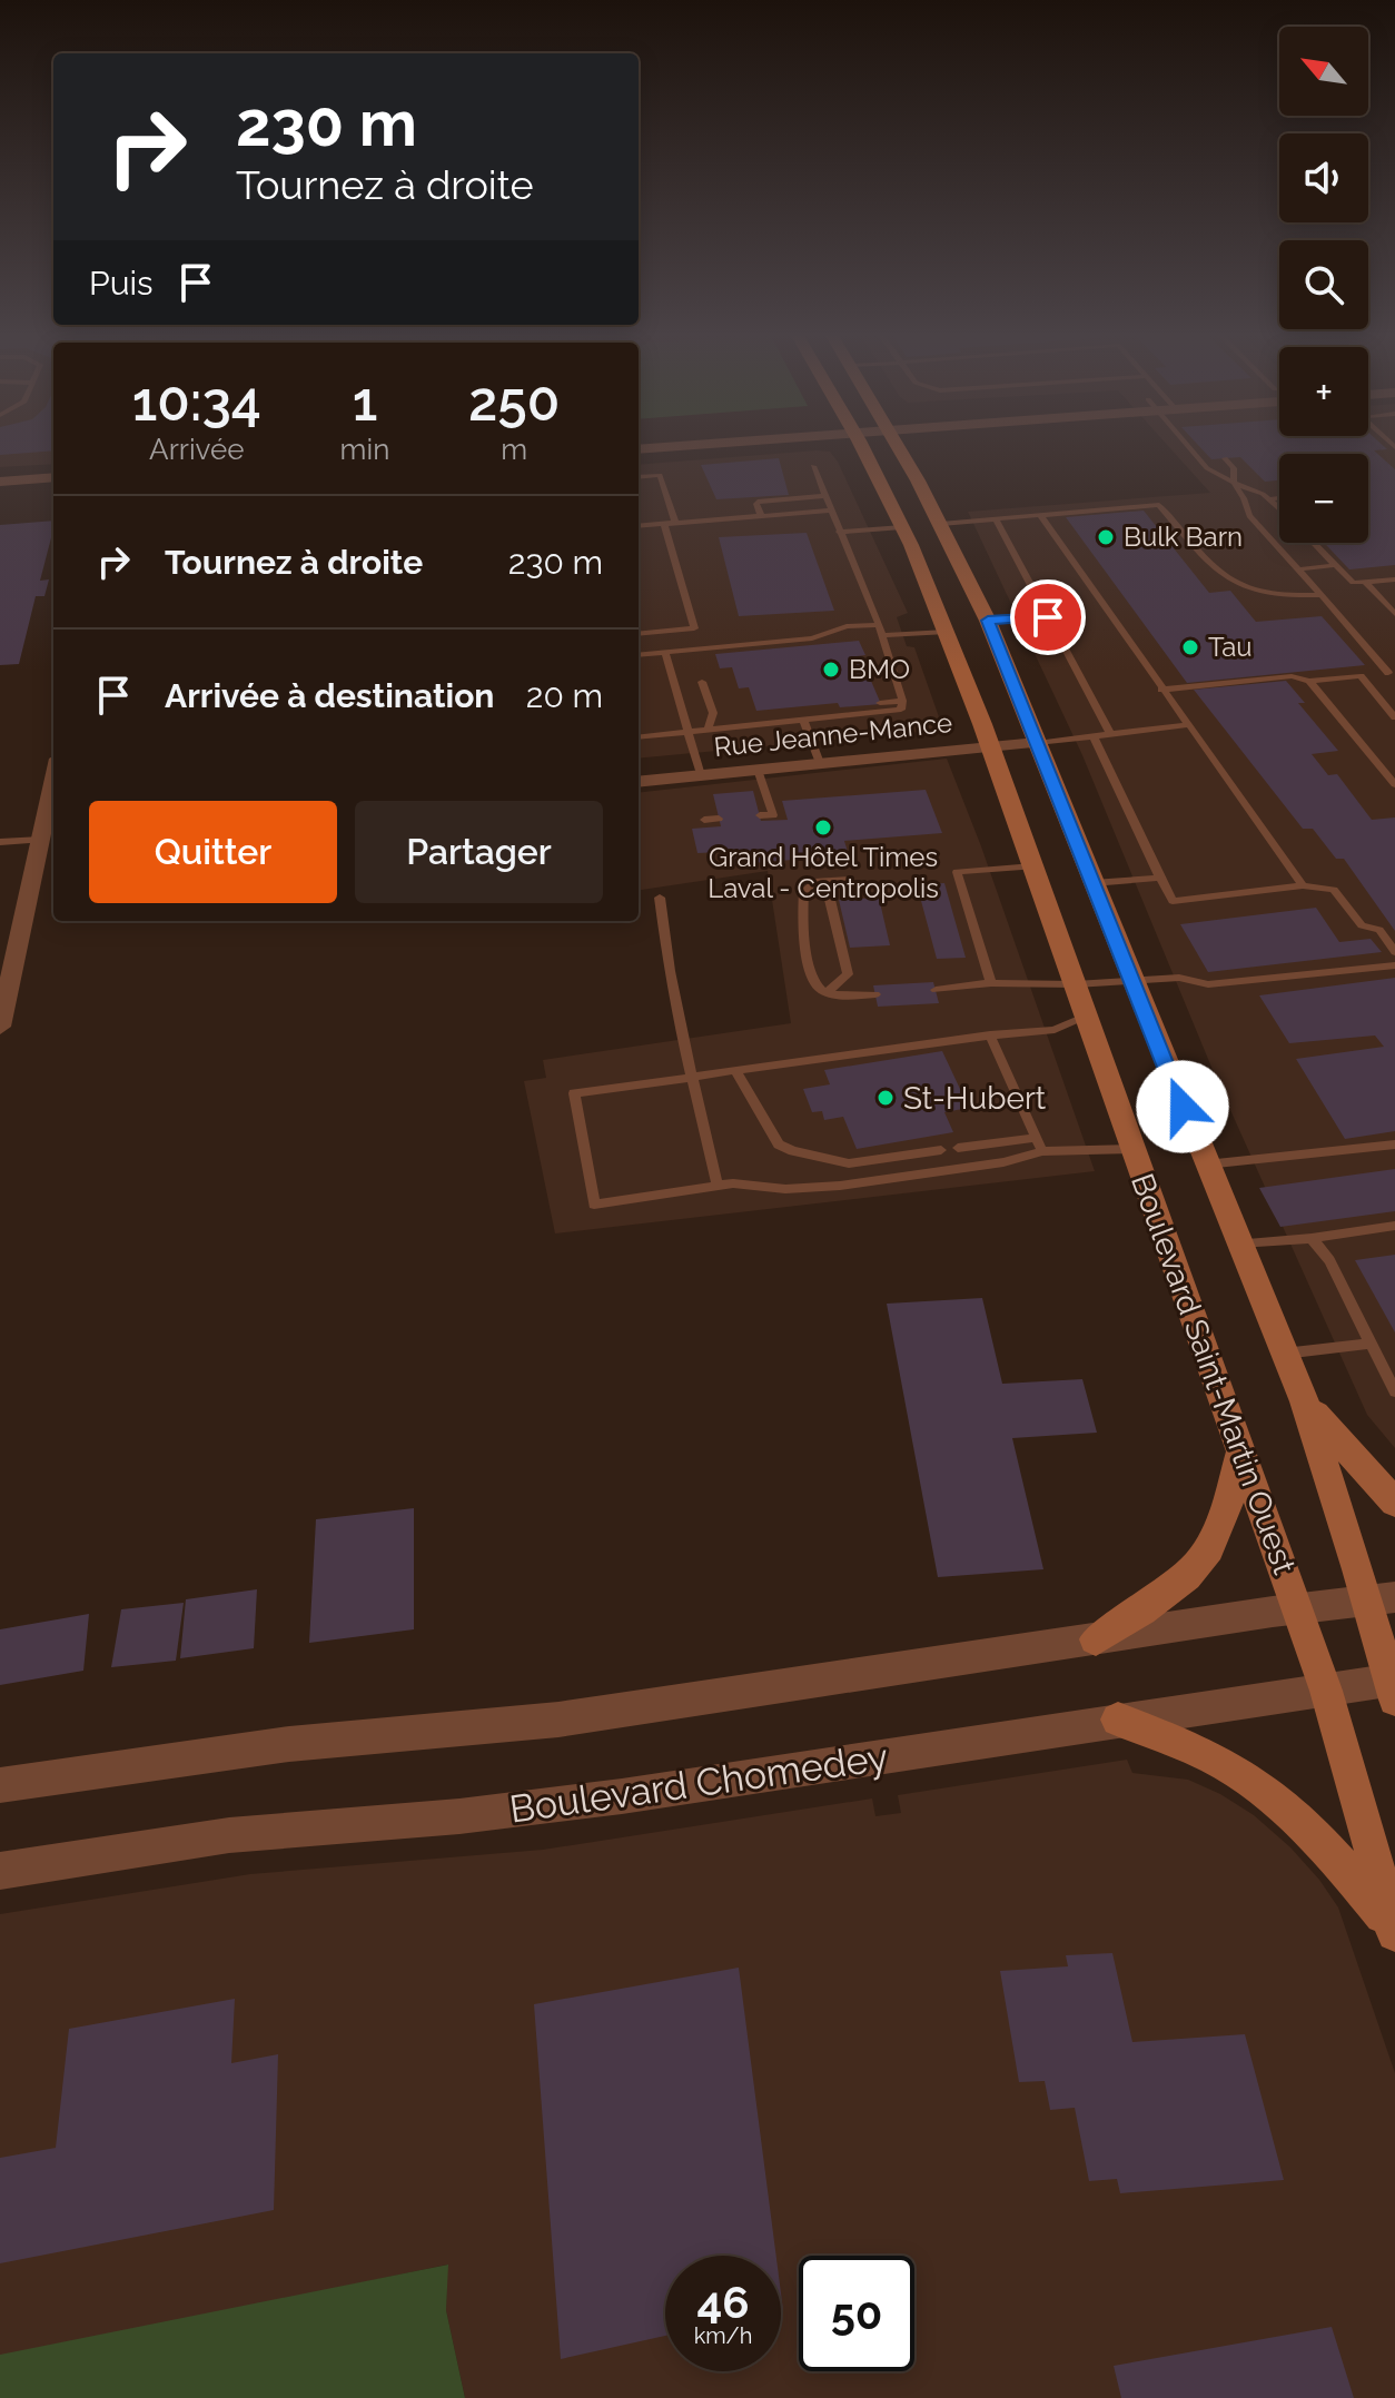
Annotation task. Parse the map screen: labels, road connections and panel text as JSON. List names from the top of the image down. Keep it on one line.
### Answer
{"streets":{"main road":["Boulevard Saint-Martin Ouest"],"street":["Rue Jeanne-Mance","Boulevard Chomedey"]},"crossings":[["Rue Jeanne-Mance","Boulevard Saint-Martin Ouest"],["Boulevard Saint-Martin Ouest","Boulevard Chomedey"]],"places":["Bulk Barn","Tau","BMO","Grand Hôtel Times Laval - Centropolis","St-Hubert"],"north":"top left","page":{"map_buttons":["+","−"],"turn":["230 m","Tournez à droite"],"then":"Puis","eta":["10:34","Arrivée","1","min","250","m"],"list":[{"name":"Tournez à droite","value":"230 m"},{"name":"Arrivée à destination","value":"20 m"}],"buttons":["Quitter","Partager"],"speed":"46 km/h","limit":"50"}}
